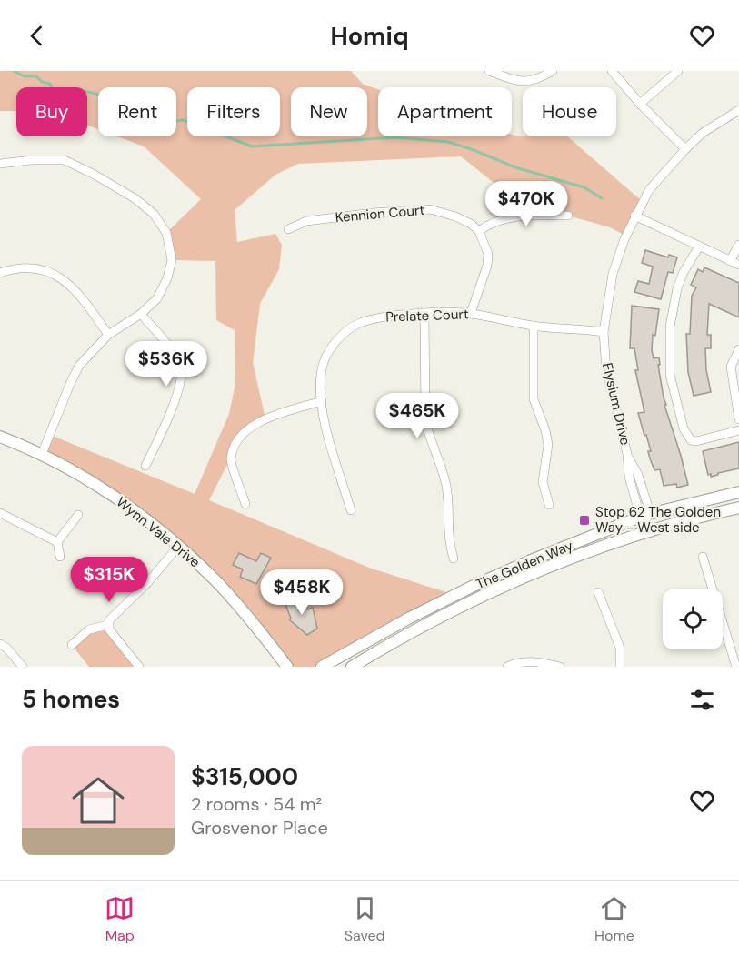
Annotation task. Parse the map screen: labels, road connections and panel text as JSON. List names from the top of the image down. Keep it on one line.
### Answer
{"streets":{"main road":["Wynn Vale Drive","The Golden Way"],"street":["Kennion Court","Prelate Court","Elysium Drive"]},"crossings":[["Prelate Court","Elysium Drive"],["Elysium Drive","The Golden Way"]],"places":{"transit":["Stop 62 The Golden Way - West side"]},"page":{"header":"Homiq","chip":["Buy","Rent","Filters","New","Apartment","House"],"price":["$470K","$536K","$465K","$315K","$458K"],"heading":"5 homes","list":[{"name":"$315,000","note":"2 rooms · 54 m² · Grosvenor Place"}],"tabs":["Map","Saved","Home"]}}
